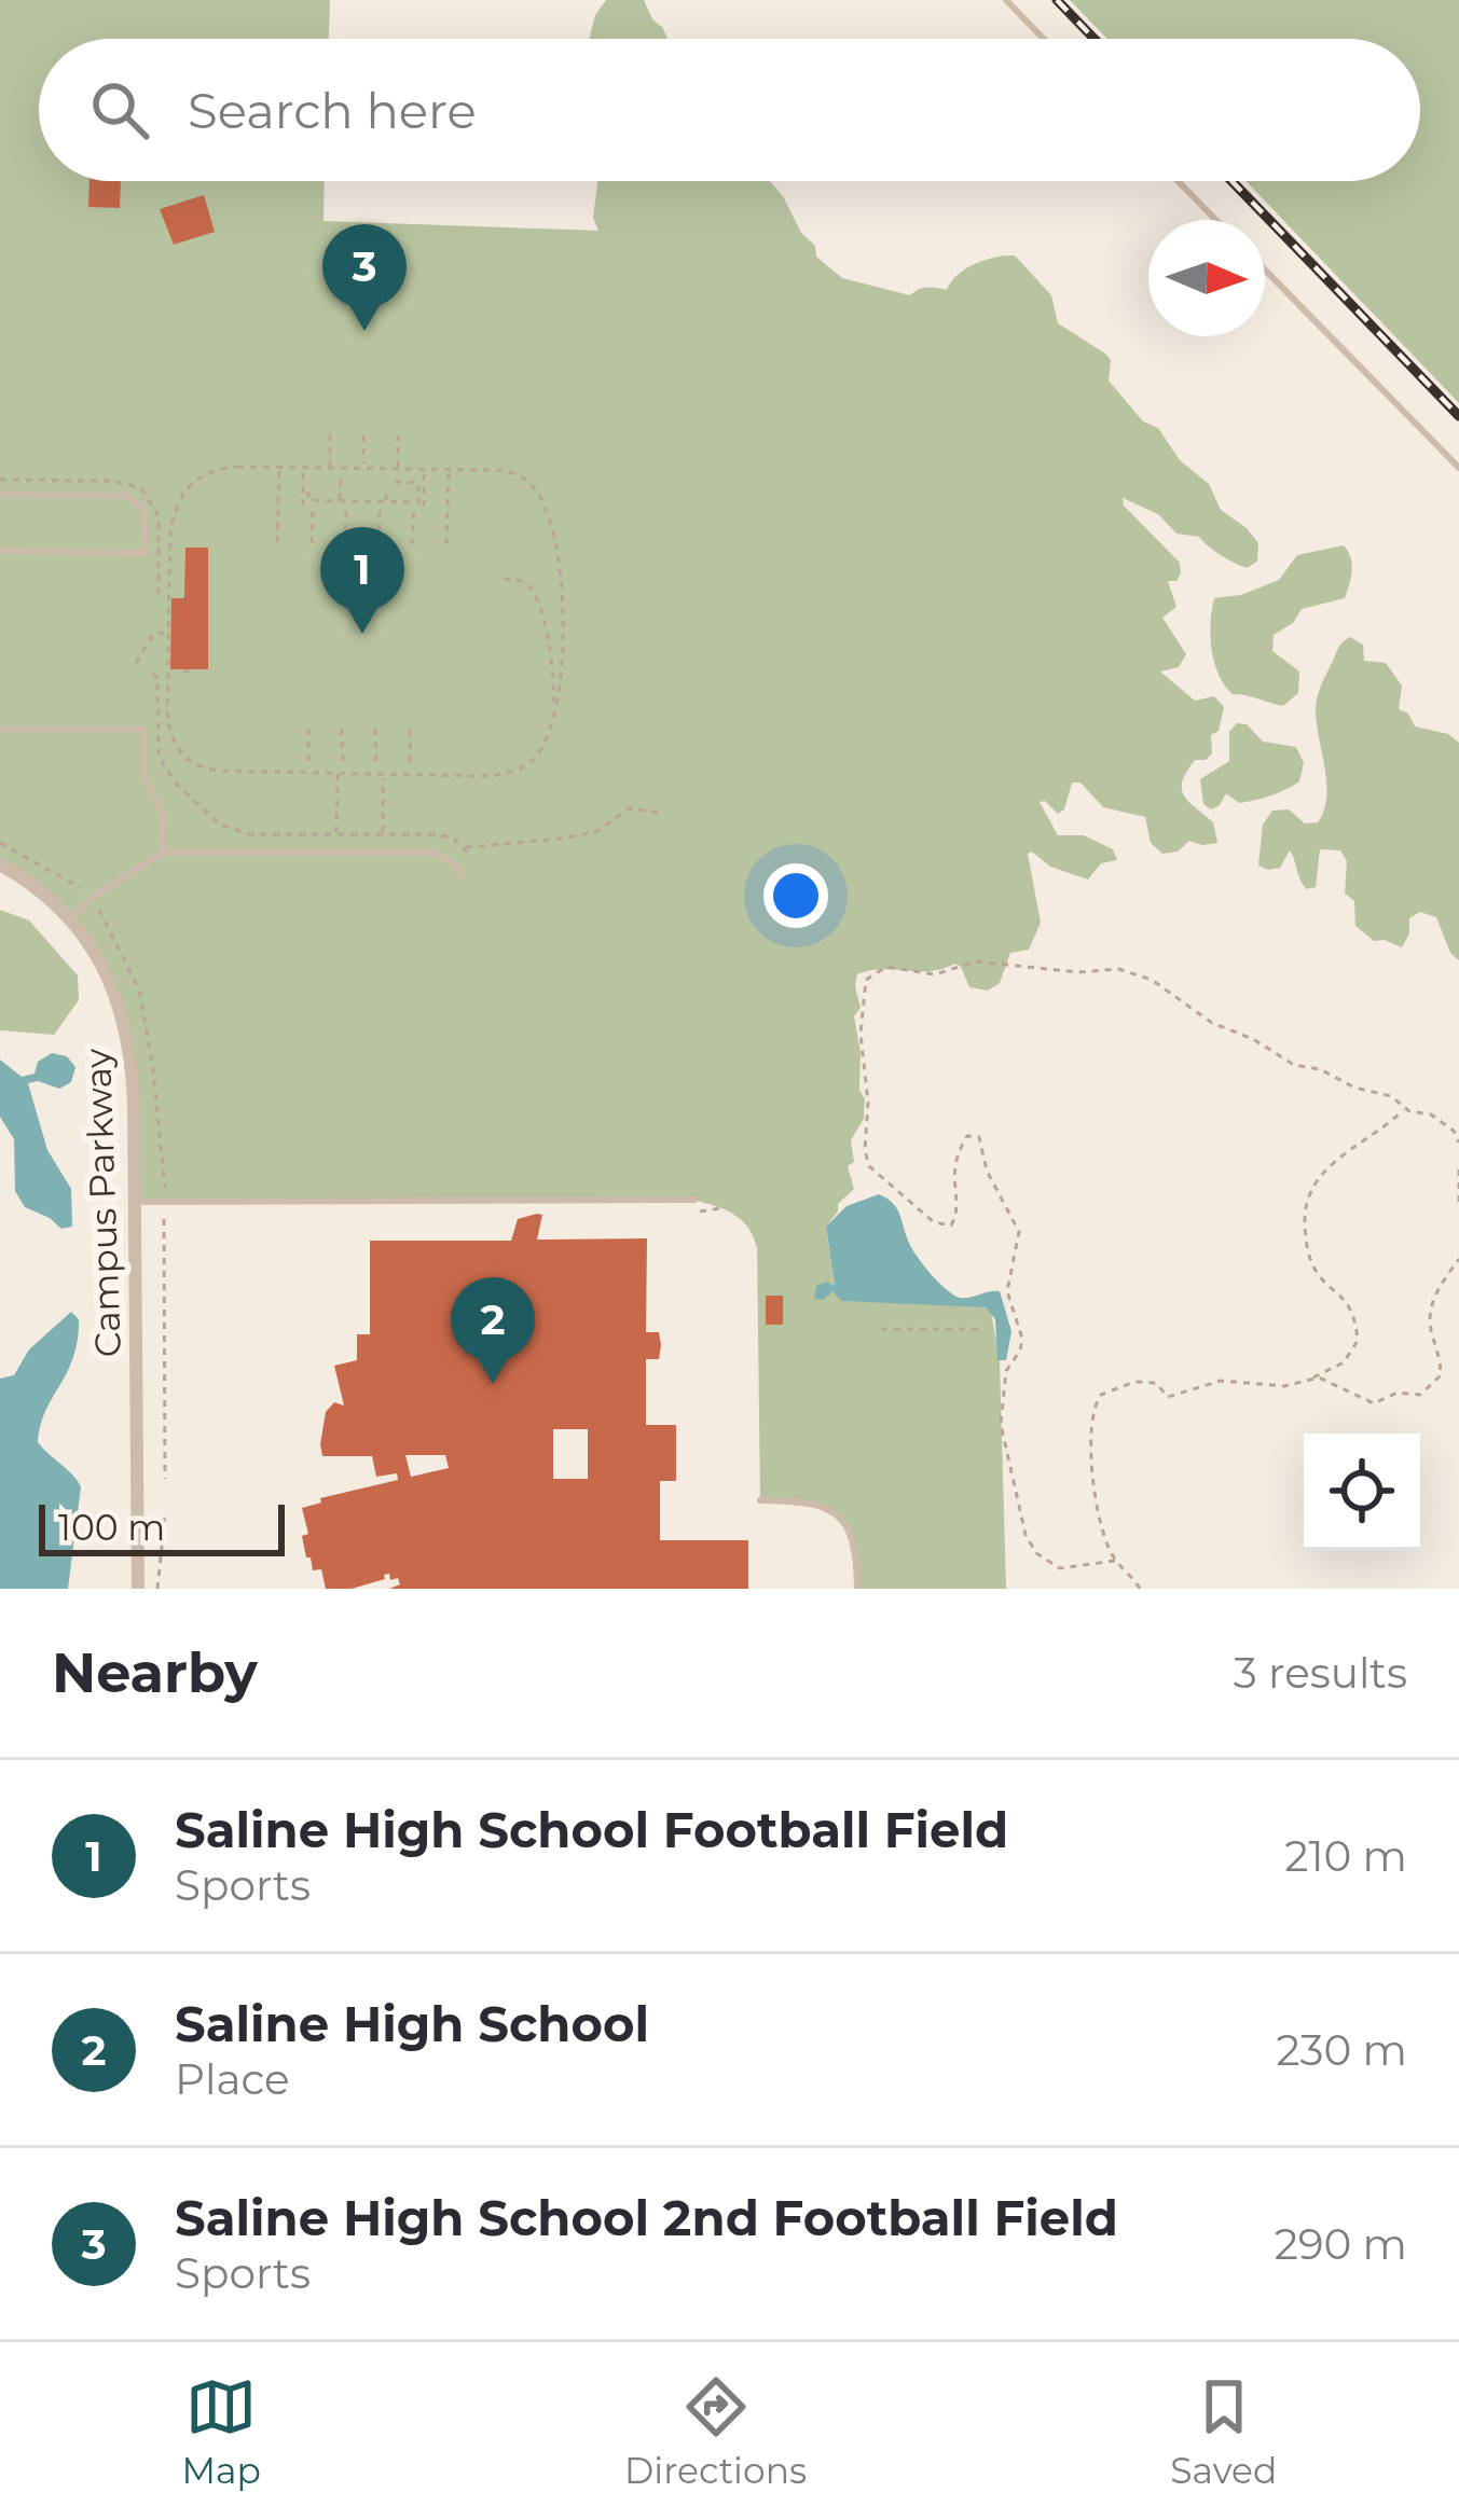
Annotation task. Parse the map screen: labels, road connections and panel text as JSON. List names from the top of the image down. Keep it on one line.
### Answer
{"streets":{"street":["Campus Parkway"]},"scale_bar":"100 m","north":"right","page":{"search":"Search here","pins":["3","1","2"],"scale":"100 m","heading":["Nearby","3 results"],"list":[{"mark":"1","name":"Saline High School Football Field","note":"Sports","value":"210 m"},{"mark":"2","name":"Saline High School","note":"Place","value":"230 m"},{"mark":"3","name":"Saline High School 2nd Football Field","note":"Sports","value":"290 m"}],"nav":["Map","Directions","Saved"]}}
